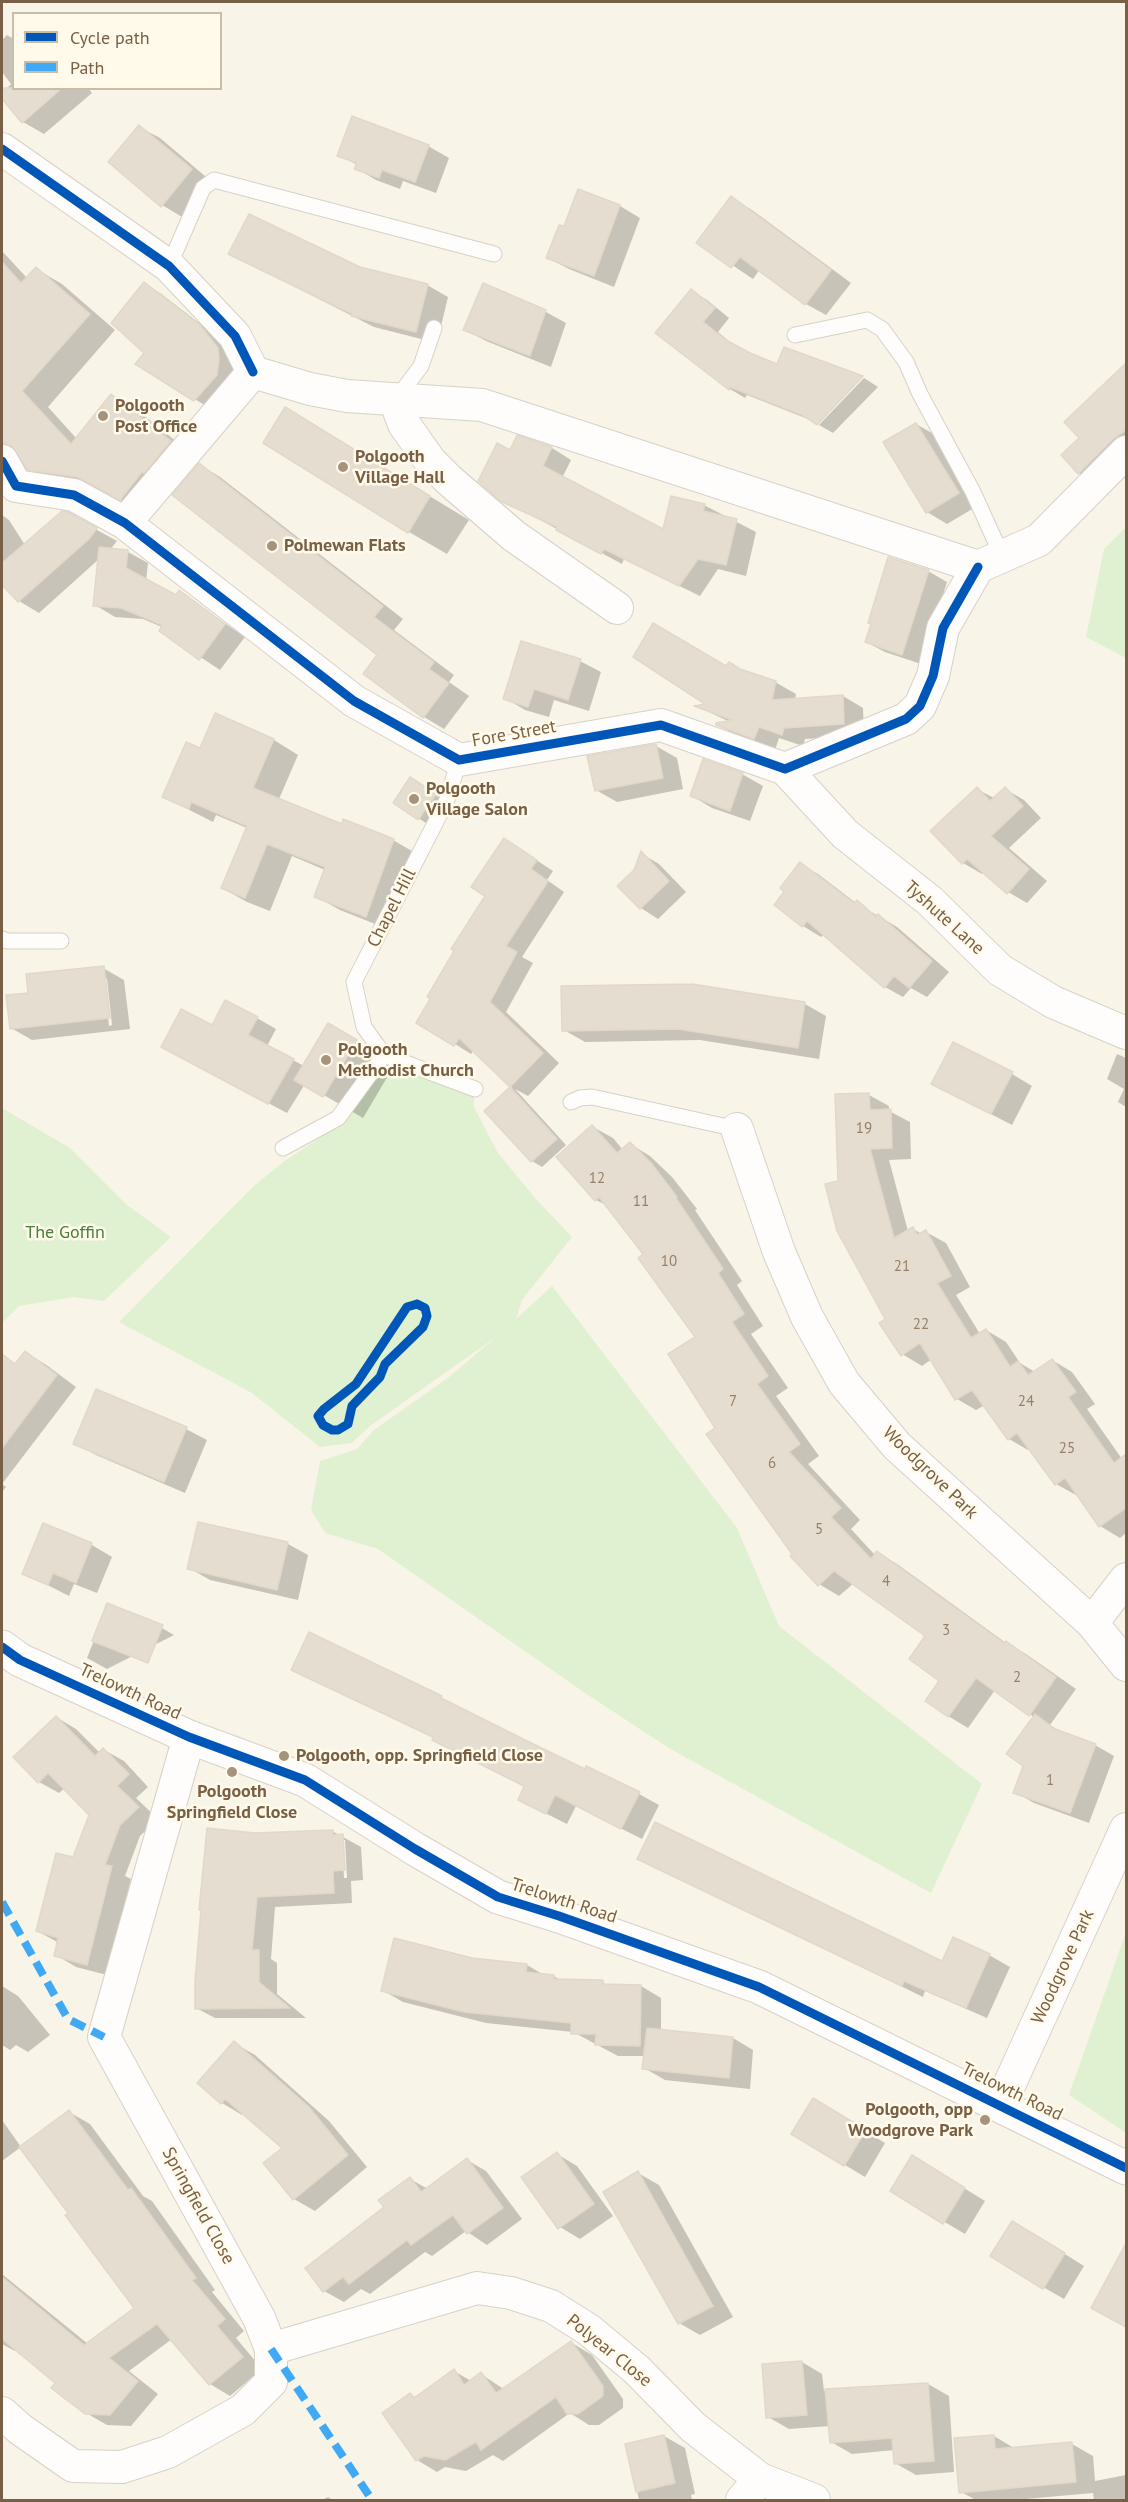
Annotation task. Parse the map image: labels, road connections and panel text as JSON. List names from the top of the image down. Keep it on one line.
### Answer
{"streets":{"street":["Fore Street","Tyshute Lane","Woodgrove Park","Trelowth Road","Springfield Close","Polyear Close"],"lane":["Chapel Hill"]},"crossings":[["Fore Street","Chapel Hill"],["Fore Street","Tyshute Lane"],["Woodgrove Park","Trelowth Road"],["Trelowth Road","Springfield Close"],["Springfield Close","Polyear Close"]],"parks":["The Goffin"],"places":["Polgooth Post Office","Polgooth Village Hall","Polmewan Flats","Polgooth Village Salon","Polgooth Methodist Church","Polgooth, opp. Springfield Close","Polgooth Springfield Close","Polgooth, opp Woodgrove Park"],"house_numbers":["19","12","11","10","21","22","7","24","25","6","5","4","3","2","1"],"legend":["Cycle path","Path"]}
